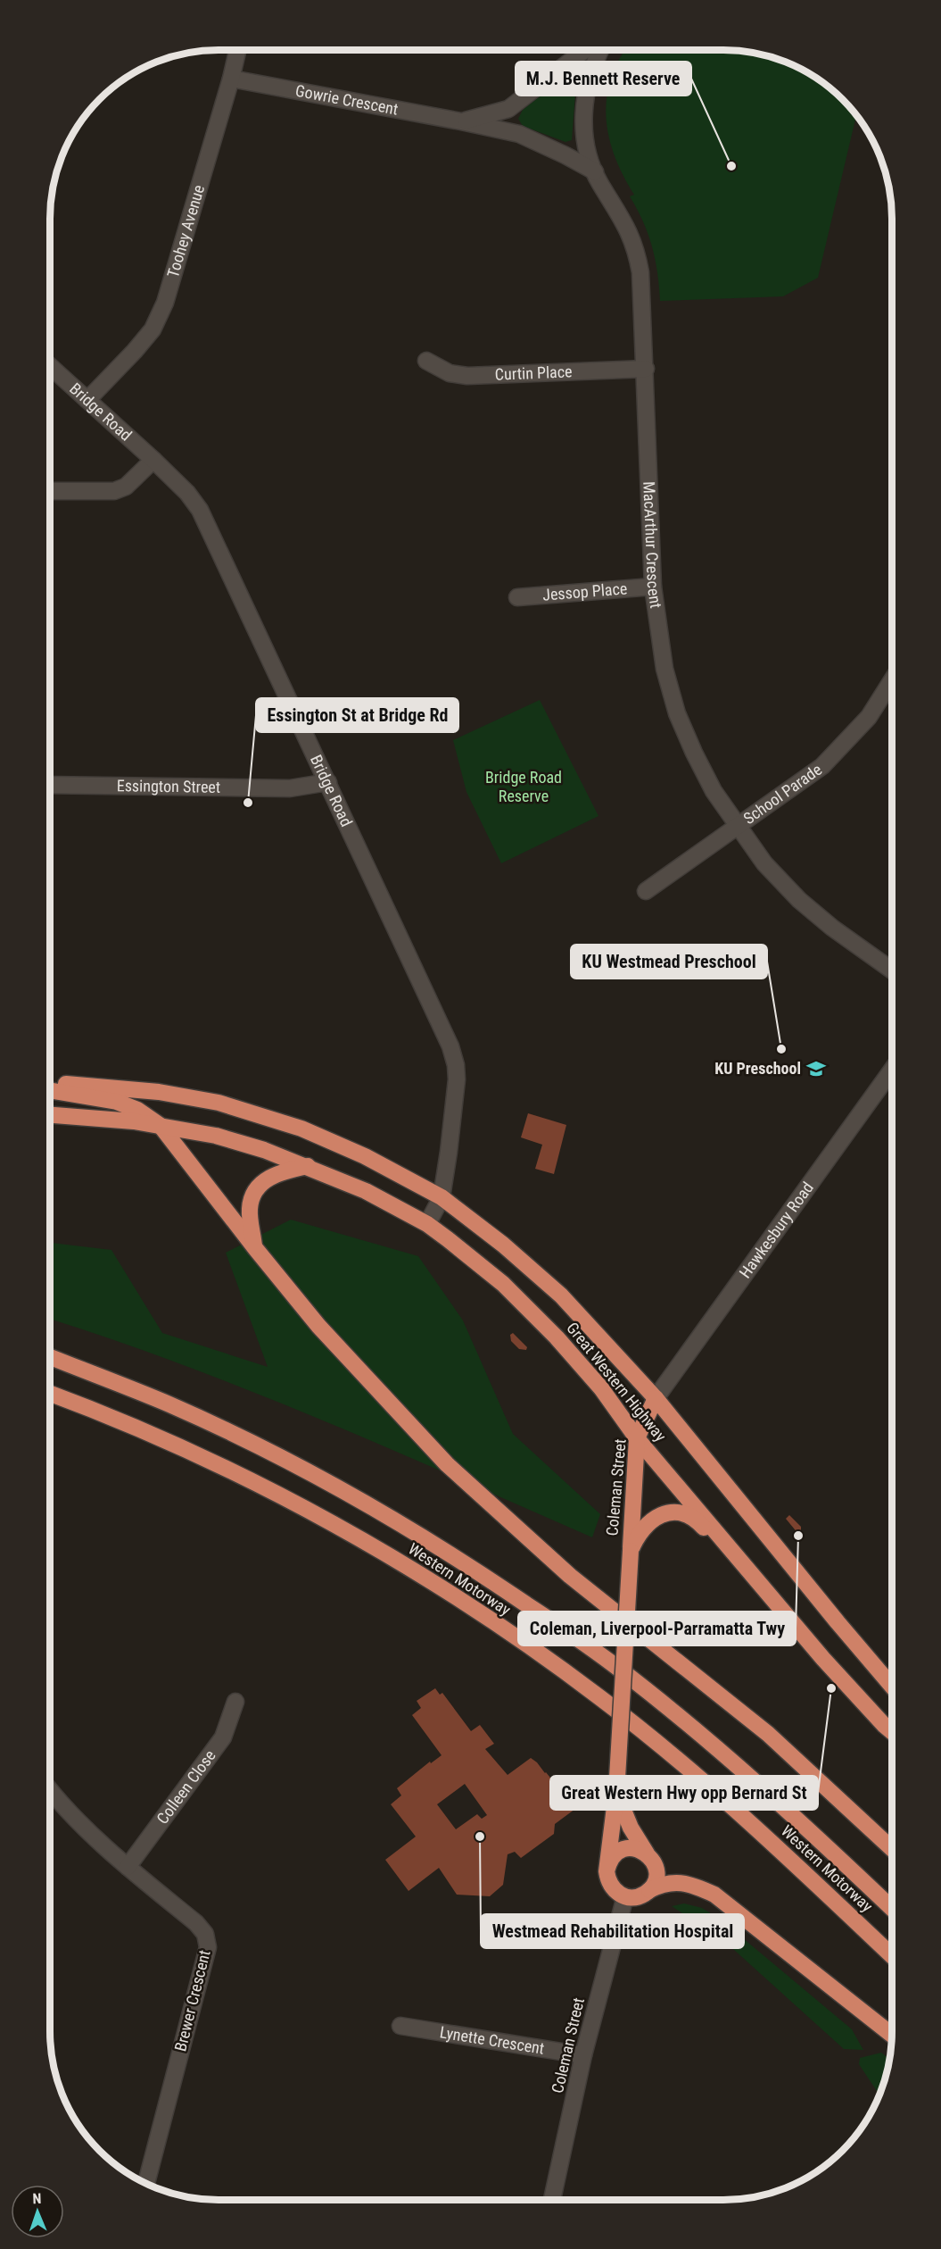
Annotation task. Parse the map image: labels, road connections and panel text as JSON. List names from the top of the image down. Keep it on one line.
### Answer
{"streets":{"highway":["Great Western Highway","Coleman Street","Western Motorway"],"street":["Gowrie Crescent","Toohey Avenue","Curtin Place","Bridge Road","MacArthur Crescent","Jessop Place","Essington Street","School Parade","Hawkesbury Road","Colleen Close","Brewer Crescent","Lynette Crescent"]},"crossings":[["Gowrie Crescent","Toohey Avenue"],["Gowrie Crescent","MacArthur Crescent"],["Toohey Avenue","Bridge Road"],["Curtin Place","MacArthur Crescent"],["Bridge Road","Essington Street"],["Bridge Road","Great Western Highway"],["MacArthur Crescent","Jessop Place"],["MacArthur Crescent","School Parade"],["Hawkesbury Road","Great Western Highway"],["Hawkesbury Road","Coleman Street"],["Great Western Highway","Coleman Street"],["Coleman Street","Lynette Crescent"],["Colleen Close","Brewer Crescent"]],"parks":["Bridge Road Reserve"],"places":{"other":["M.J. Bennett Reserve","Essington St at Bridge Rd","KU Westmead Preschool","Coleman, Liverpool-Parramatta Twy","Great Western Hwy opp Bernard St","Westmead Rehabilitation Hospital"],"school or university":["KU Preschool"]},"north":"top"}
